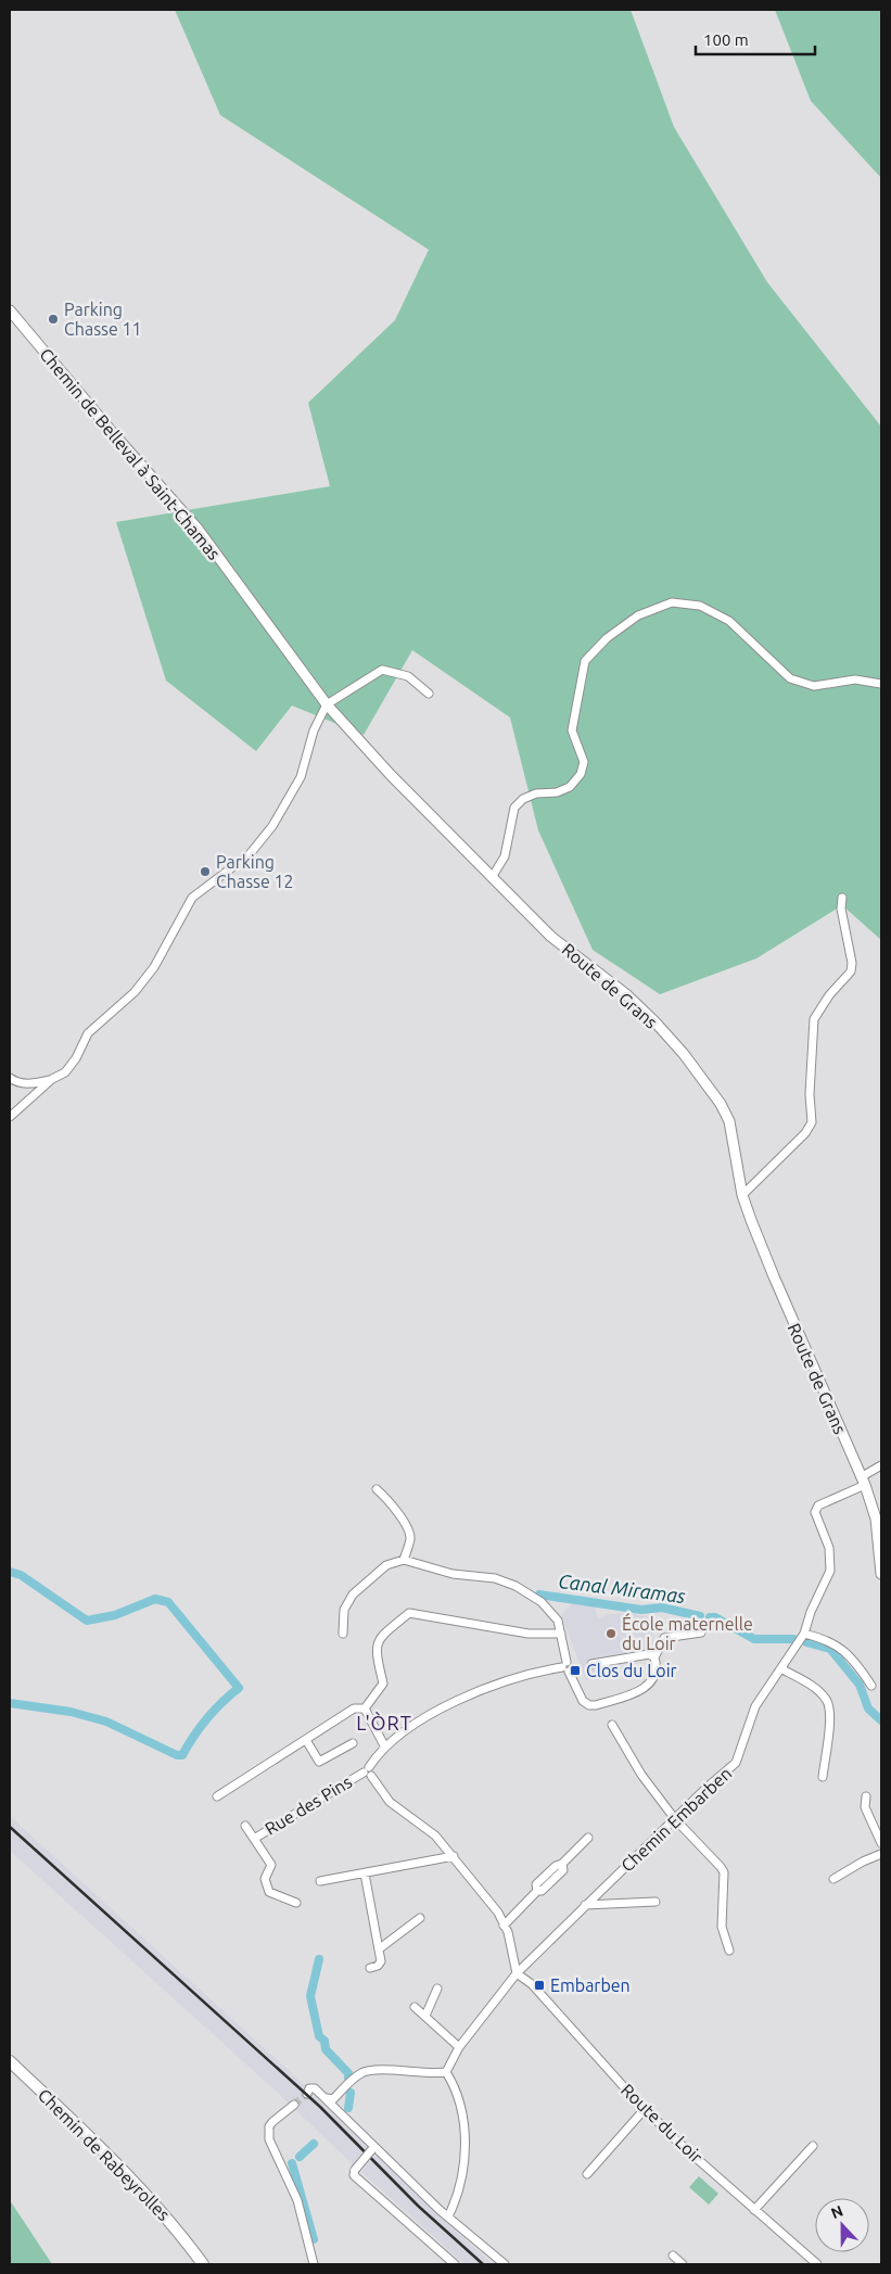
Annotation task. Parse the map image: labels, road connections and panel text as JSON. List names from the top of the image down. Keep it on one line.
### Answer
{"streets":{"main road":["Chemin de Rabeyrolles"],"street":["Chemin de Belleval à Saint-Chamas","Route de Grans","Rue des Pins","Chemin Embarben","Route du Loir"]},"crossings":[["Chemin de Belleval à Saint-Chamas","Route de Grans"],["Route de Grans","Chemin Embarben"],["Chemin Embarben","Route du Loir"]],"districts":["L'ÒRT"],"water":["Canal Miramas"],"places":{"other":["Parking Chasse 11","Parking Chasse 12","École maternelle du Loir"],"transit":["Clos du Loir","Embarben"]},"scale_bar":"100 m","north":"top"}
